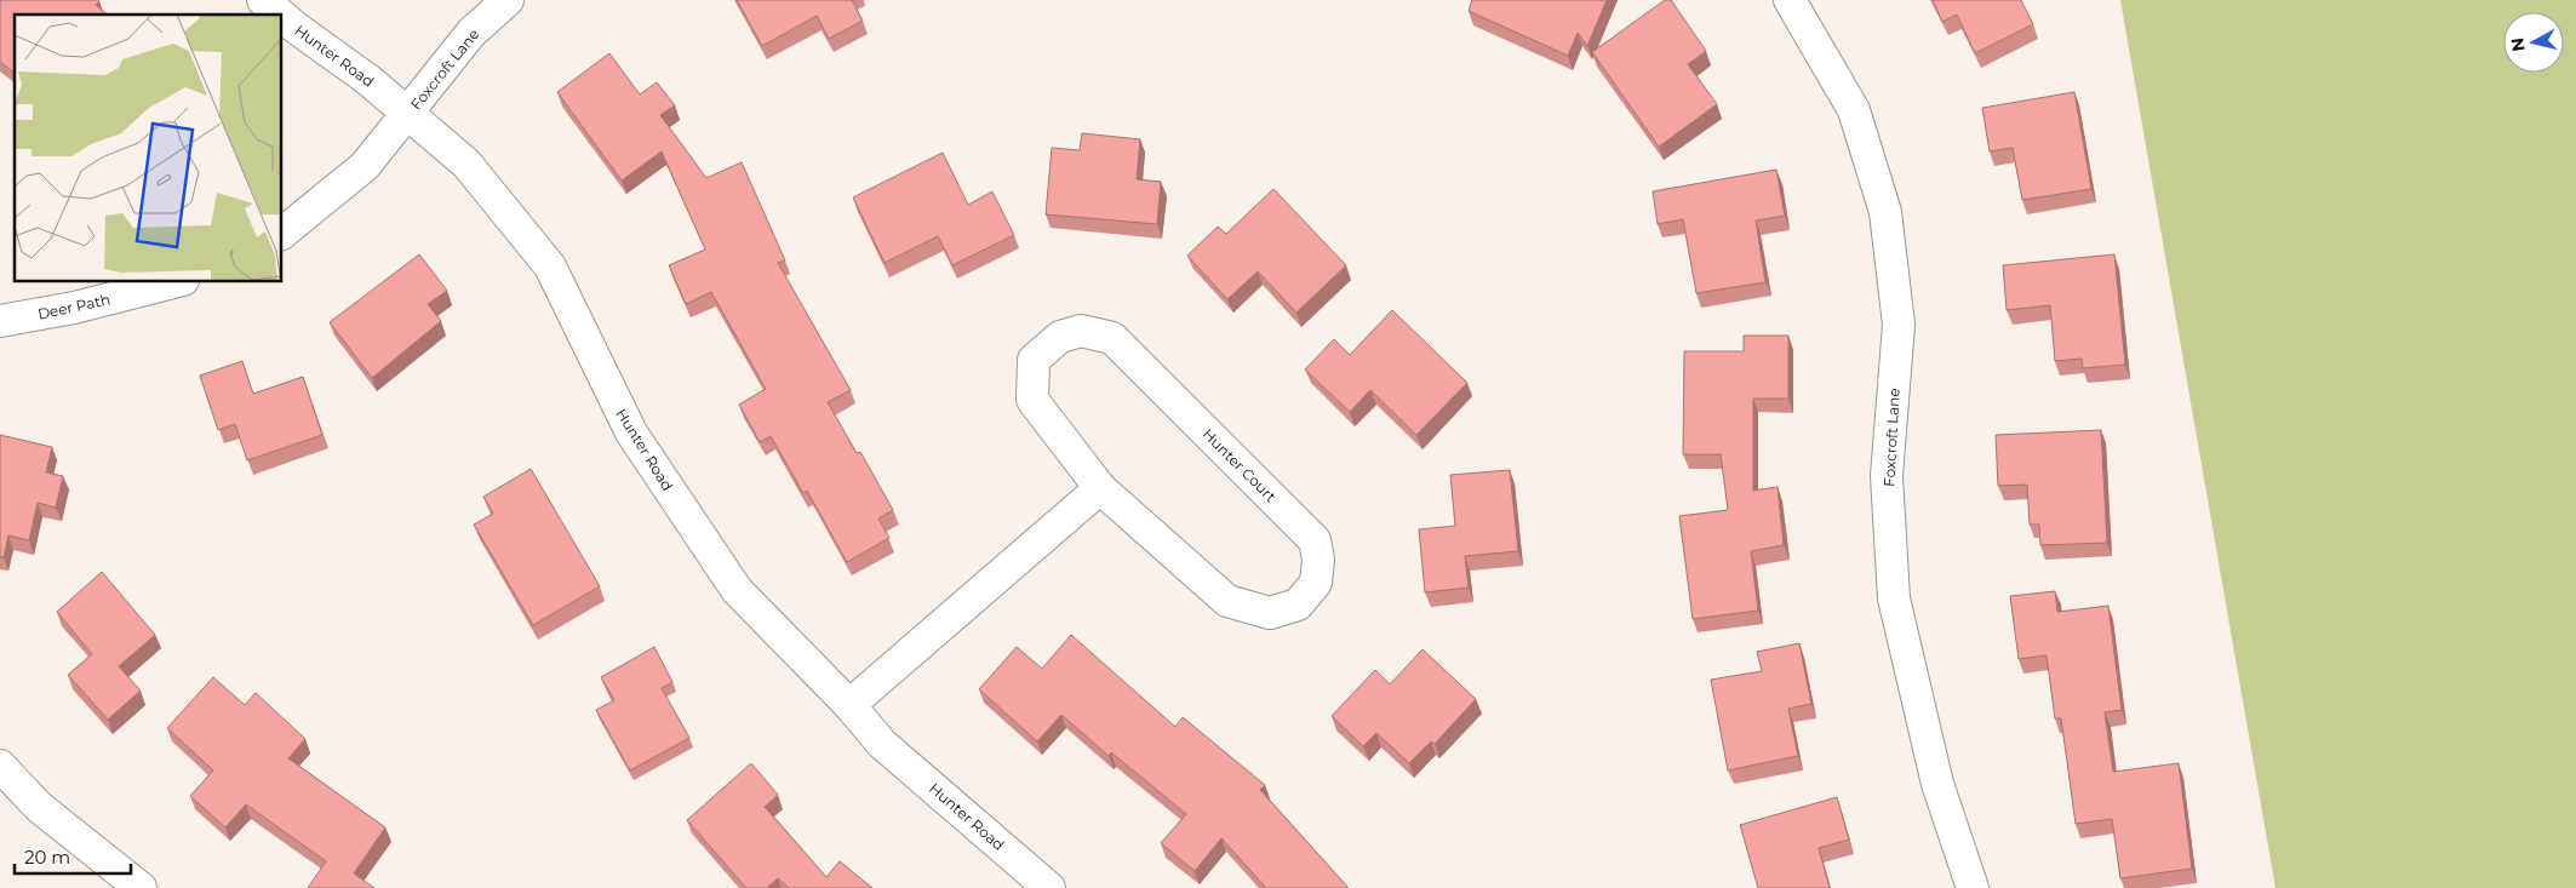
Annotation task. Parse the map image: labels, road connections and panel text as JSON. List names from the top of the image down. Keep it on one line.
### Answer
{"streets":{"street":["Hunter Road","Foxcroft Lane","Deer Path","Hunter Court"]},"crossings":[["Hunter Road","Foxcroft Lane"]],"scale_bar":"20 m","north":"left"}
